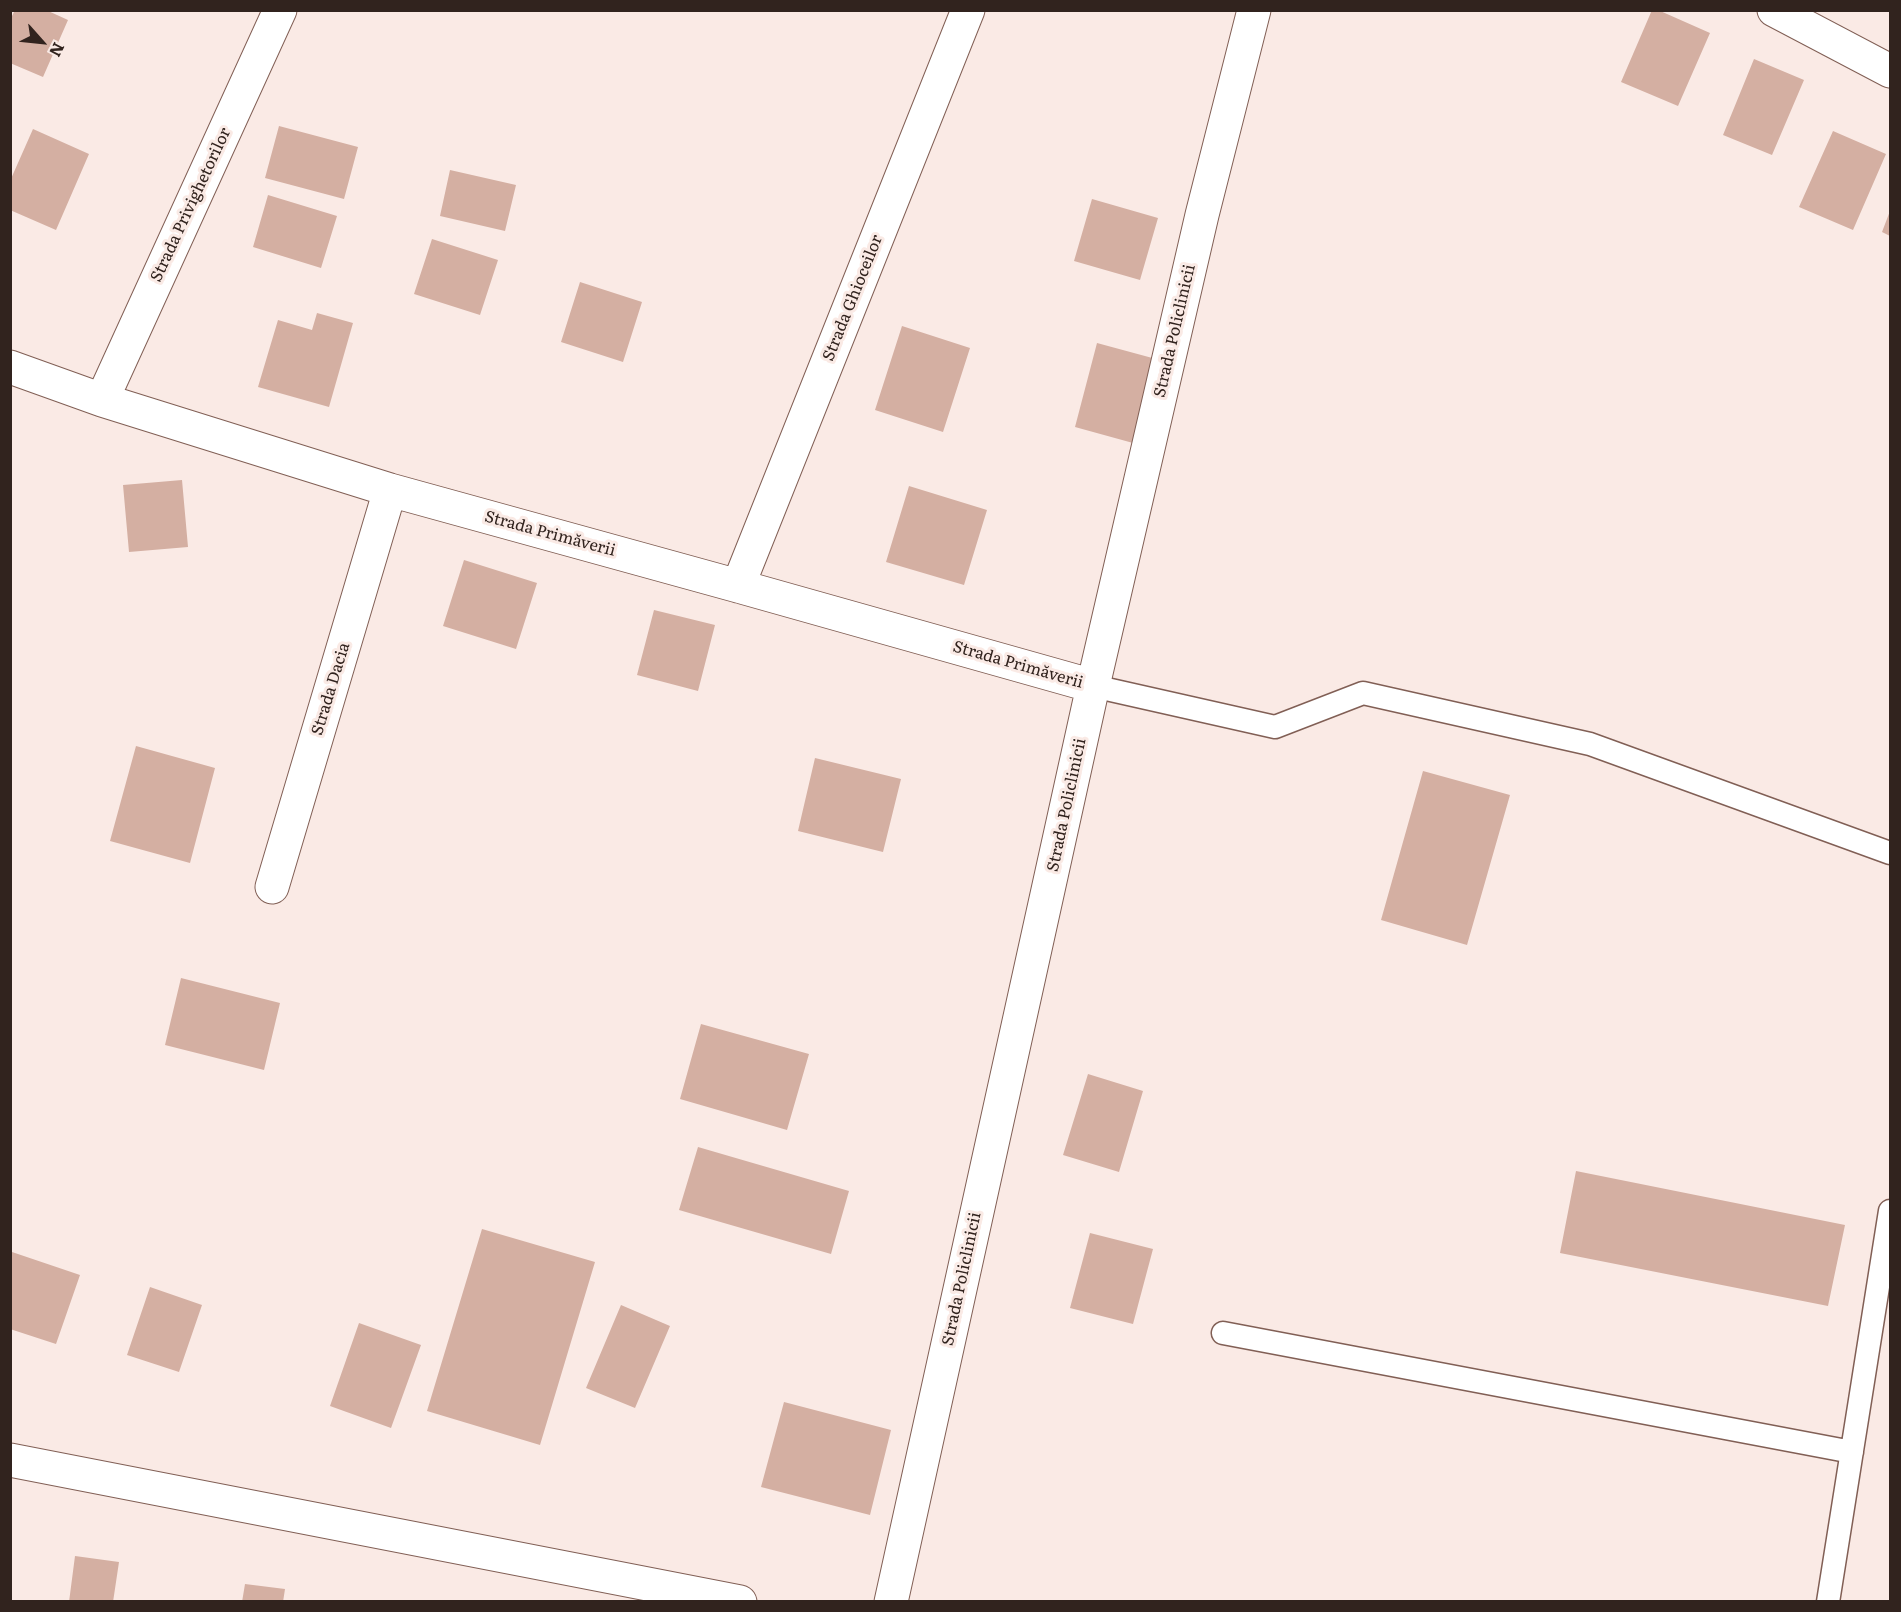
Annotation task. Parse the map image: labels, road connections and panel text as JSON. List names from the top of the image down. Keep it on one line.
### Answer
{"streets":{"street":["Strada Privighetorilor","Strada Ghioceilor","Strada Policlinicii","Strada Primăverii","Strada Dacia"]},"crossings":[["Strada Privighetorilor","Strada Primăverii"],["Strada Ghioceilor","Strada Primăverii"],["Strada Policlinicii","Strada Primăverii"],["Strada Primăverii","Strada Dacia"]],"north":"bottom right"}
